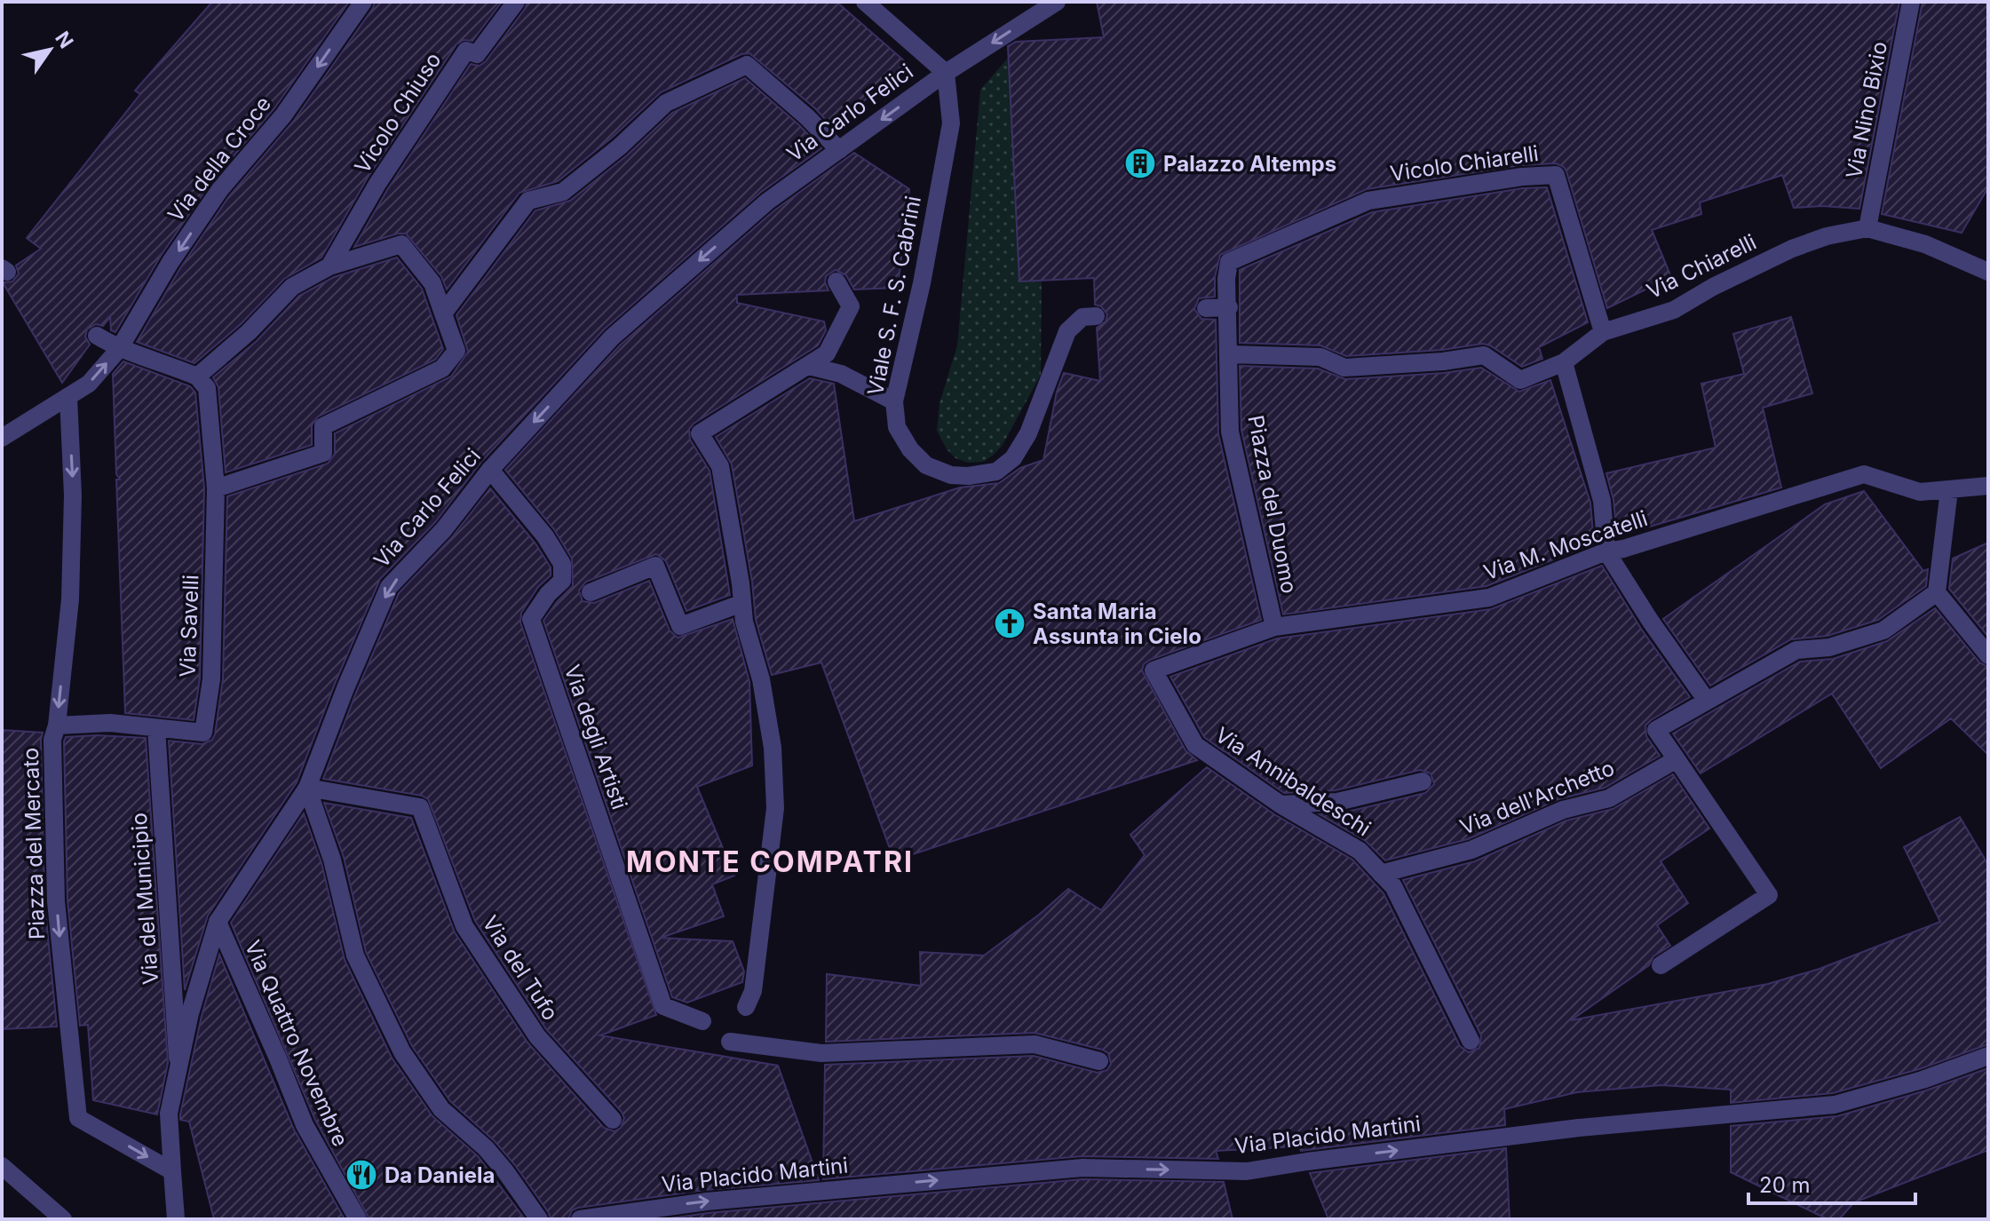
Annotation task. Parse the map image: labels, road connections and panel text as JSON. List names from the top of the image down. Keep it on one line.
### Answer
{"streets":{"street":["Via Nino Bixio","Vicolo Chiuso","Via Carlo Felici","Via della Croce","Vicolo Chiarelli","Via Chiarelli","Viale S. F. S. Cabrini","Piazza del Duomo","Via M. Moscatelli","Via Savelli","Via degli Artisti","Via Annibaldeschi","Via dell'Archetto","Piazza del Mercato","Via del Municipio","Via del Tufo","Via Quattro Novembre","Via Placido Martini"]},"crossings":[["Via Nino Bixio","Via Chiarelli"],["Via Carlo Felici","Viale S. F. S. Cabrini"],["Via Carlo Felici","Via degli Artisti"],["Via Carlo Felici","Piazza del Mercato"],["Via Carlo Felici","Via del Municipio"],["Via Carlo Felici","Via del Tufo"],["Via Carlo Felici","Via Quattro Novembre"],["Via della Croce","Piazza del Mercato"],["Vicolo Chiarelli","Via Chiarelli"],["Vicolo Chiarelli","Piazza del Duomo"],["Via Chiarelli","Piazza del Duomo"],["Piazza del Duomo","Via M. Moscatelli"],["Piazza del Duomo","Via Annibaldeschi"],["Via M. Moscatelli","Via Annibaldeschi"],["Via Savelli","Piazza del Mercato"],["Via Savelli","Via del Municipio"],["Via Annibaldeschi","Via dell'Archetto"]],"one_way":["Via Carlo Felici","Piazza del Mercato","Via Placido Martini"],"districts":["MONTE COMPATRI"],"places":{"building":["Palazzo Altemps"],"church":["Santa Maria Assunta in Cielo"],"restaurant":["Da Daniela"]},"scale_bar":"20 m","north":"top right"}
